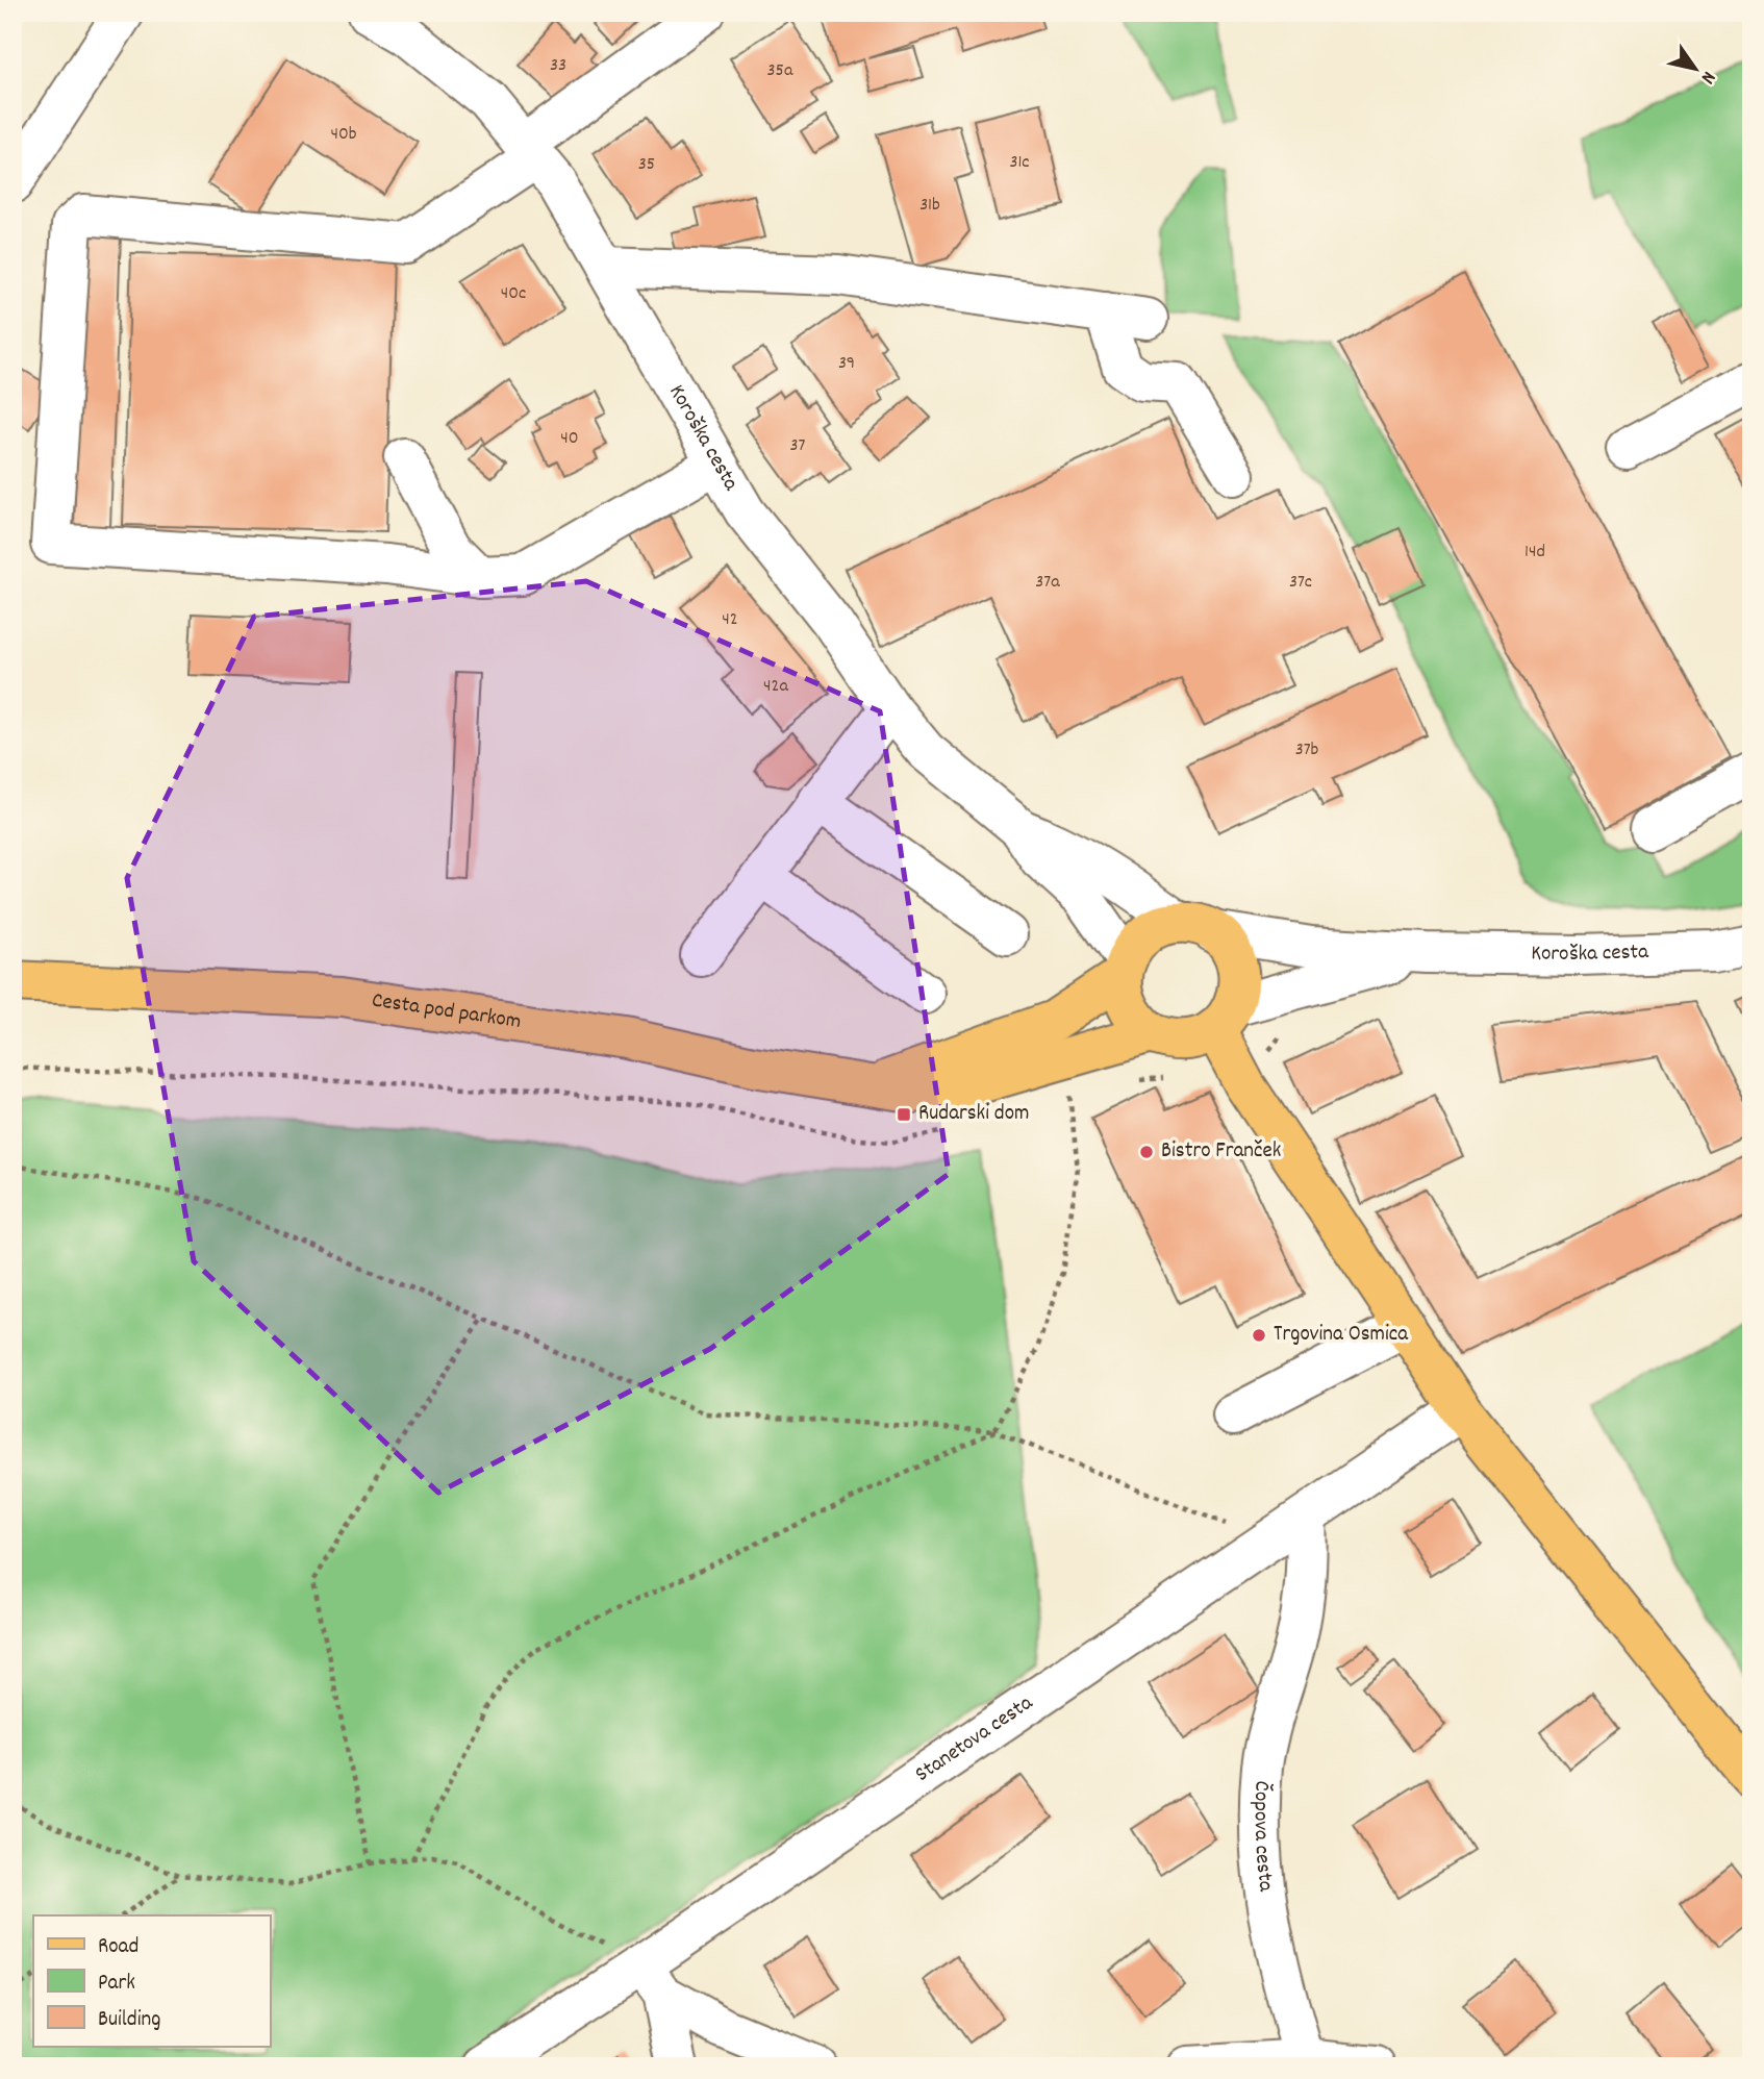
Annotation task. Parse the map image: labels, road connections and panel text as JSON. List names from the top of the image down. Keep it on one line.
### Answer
{"streets":{"main road":["Cesta pod parkom"],"street":["Koroška cesta","Stanetova cesta","Čopova cesta"]},"crossings":[["Stanetova cesta","Čopova cesta"]],"places":{"transit":["Rudarski dom"],"other":["Bistro Franček","Trgovina Osmica"]},"house_numbers":["33","35a","40b","31c","35","31b","40c","39","40","37","14d","37a","37c","42","42a","37b"],"legend":["Road","Park","Building"],"north":"bottom right"}
